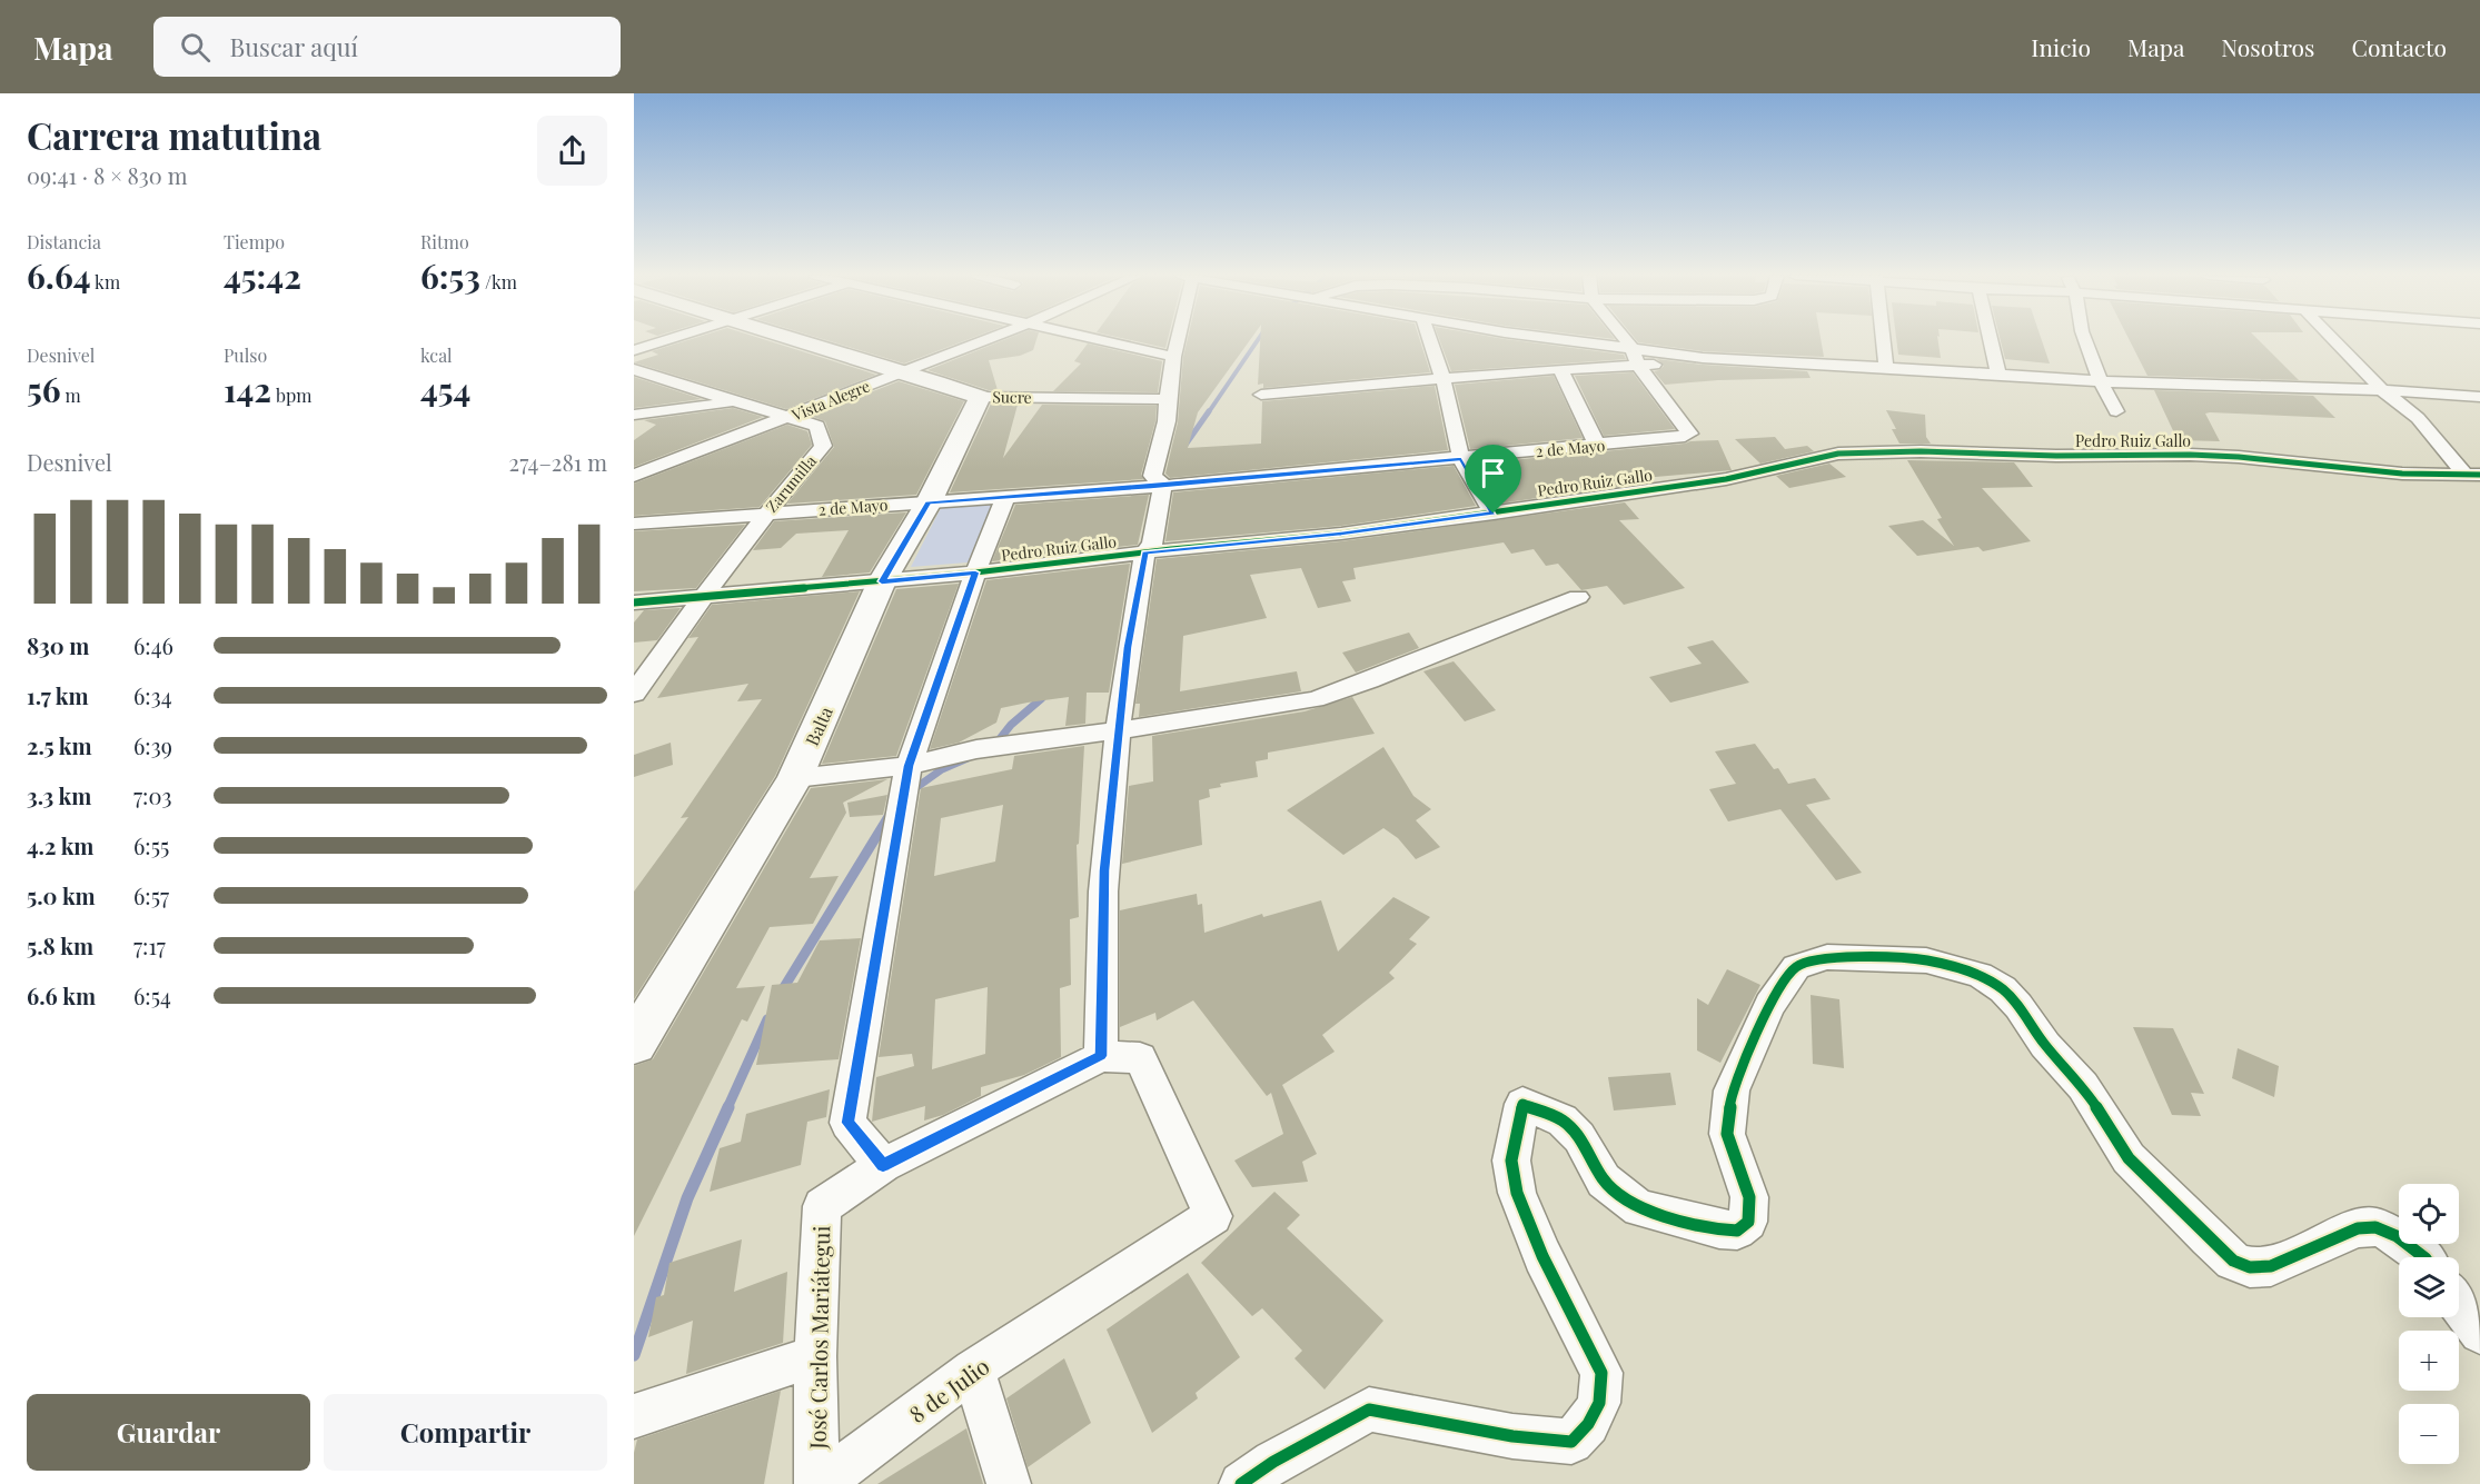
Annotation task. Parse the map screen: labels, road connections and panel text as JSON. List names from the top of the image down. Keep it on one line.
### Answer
{"streets":{"street":["Sucre","Vista Alegre","Pedro Ruiz Gallo","2 de Mayo","Zarumilla","Balta","José Carlos Mariátegui","8 de Julio"]},"crossings":[["Sucre","Vista Alegre"],["Sucre","Balta"],["Vista Alegre","Zarumilla"],["Pedro Ruiz Gallo","Zarumilla"],["Pedro Ruiz Gallo","Balta"],["2 de Mayo","Zarumilla"],["2 de Mayo","Balta"],["José Carlos Mariátegui","8 de Julio"]],"page":{"header":"Mapa","search":"Buscar aquí","nav":["Inicio","Mapa","Nosotros","Contacto"],"heading":["Carrera matutina","09:41 · 8 × 830 m"],"stats":[["Distancia","6.64 km"],["Tiempo","45:42"],["Ritmo","6:53 /km"],["Desnivel","56 m"],["Pulso","142 bpm"],["kcal","454"]],"chart":["Desnivel","274–281 m"],"list":[{"name":"830 m","note":"6:46"},{"name":"1.7 km","note":"6:34"},{"name":"2.5 km","note":"6:39"},{"name":"3.3 km","note":"7:03"},{"name":"4.2 km","note":"6:55"},{"name":"5.0 km","note":"6:57"},{"name":"5.8 km","note":"7:17"},{"name":"6.6 km","note":"6:54"}],"map_buttons":["+","−"],"buttons":["Guardar","Compartir"]}}
